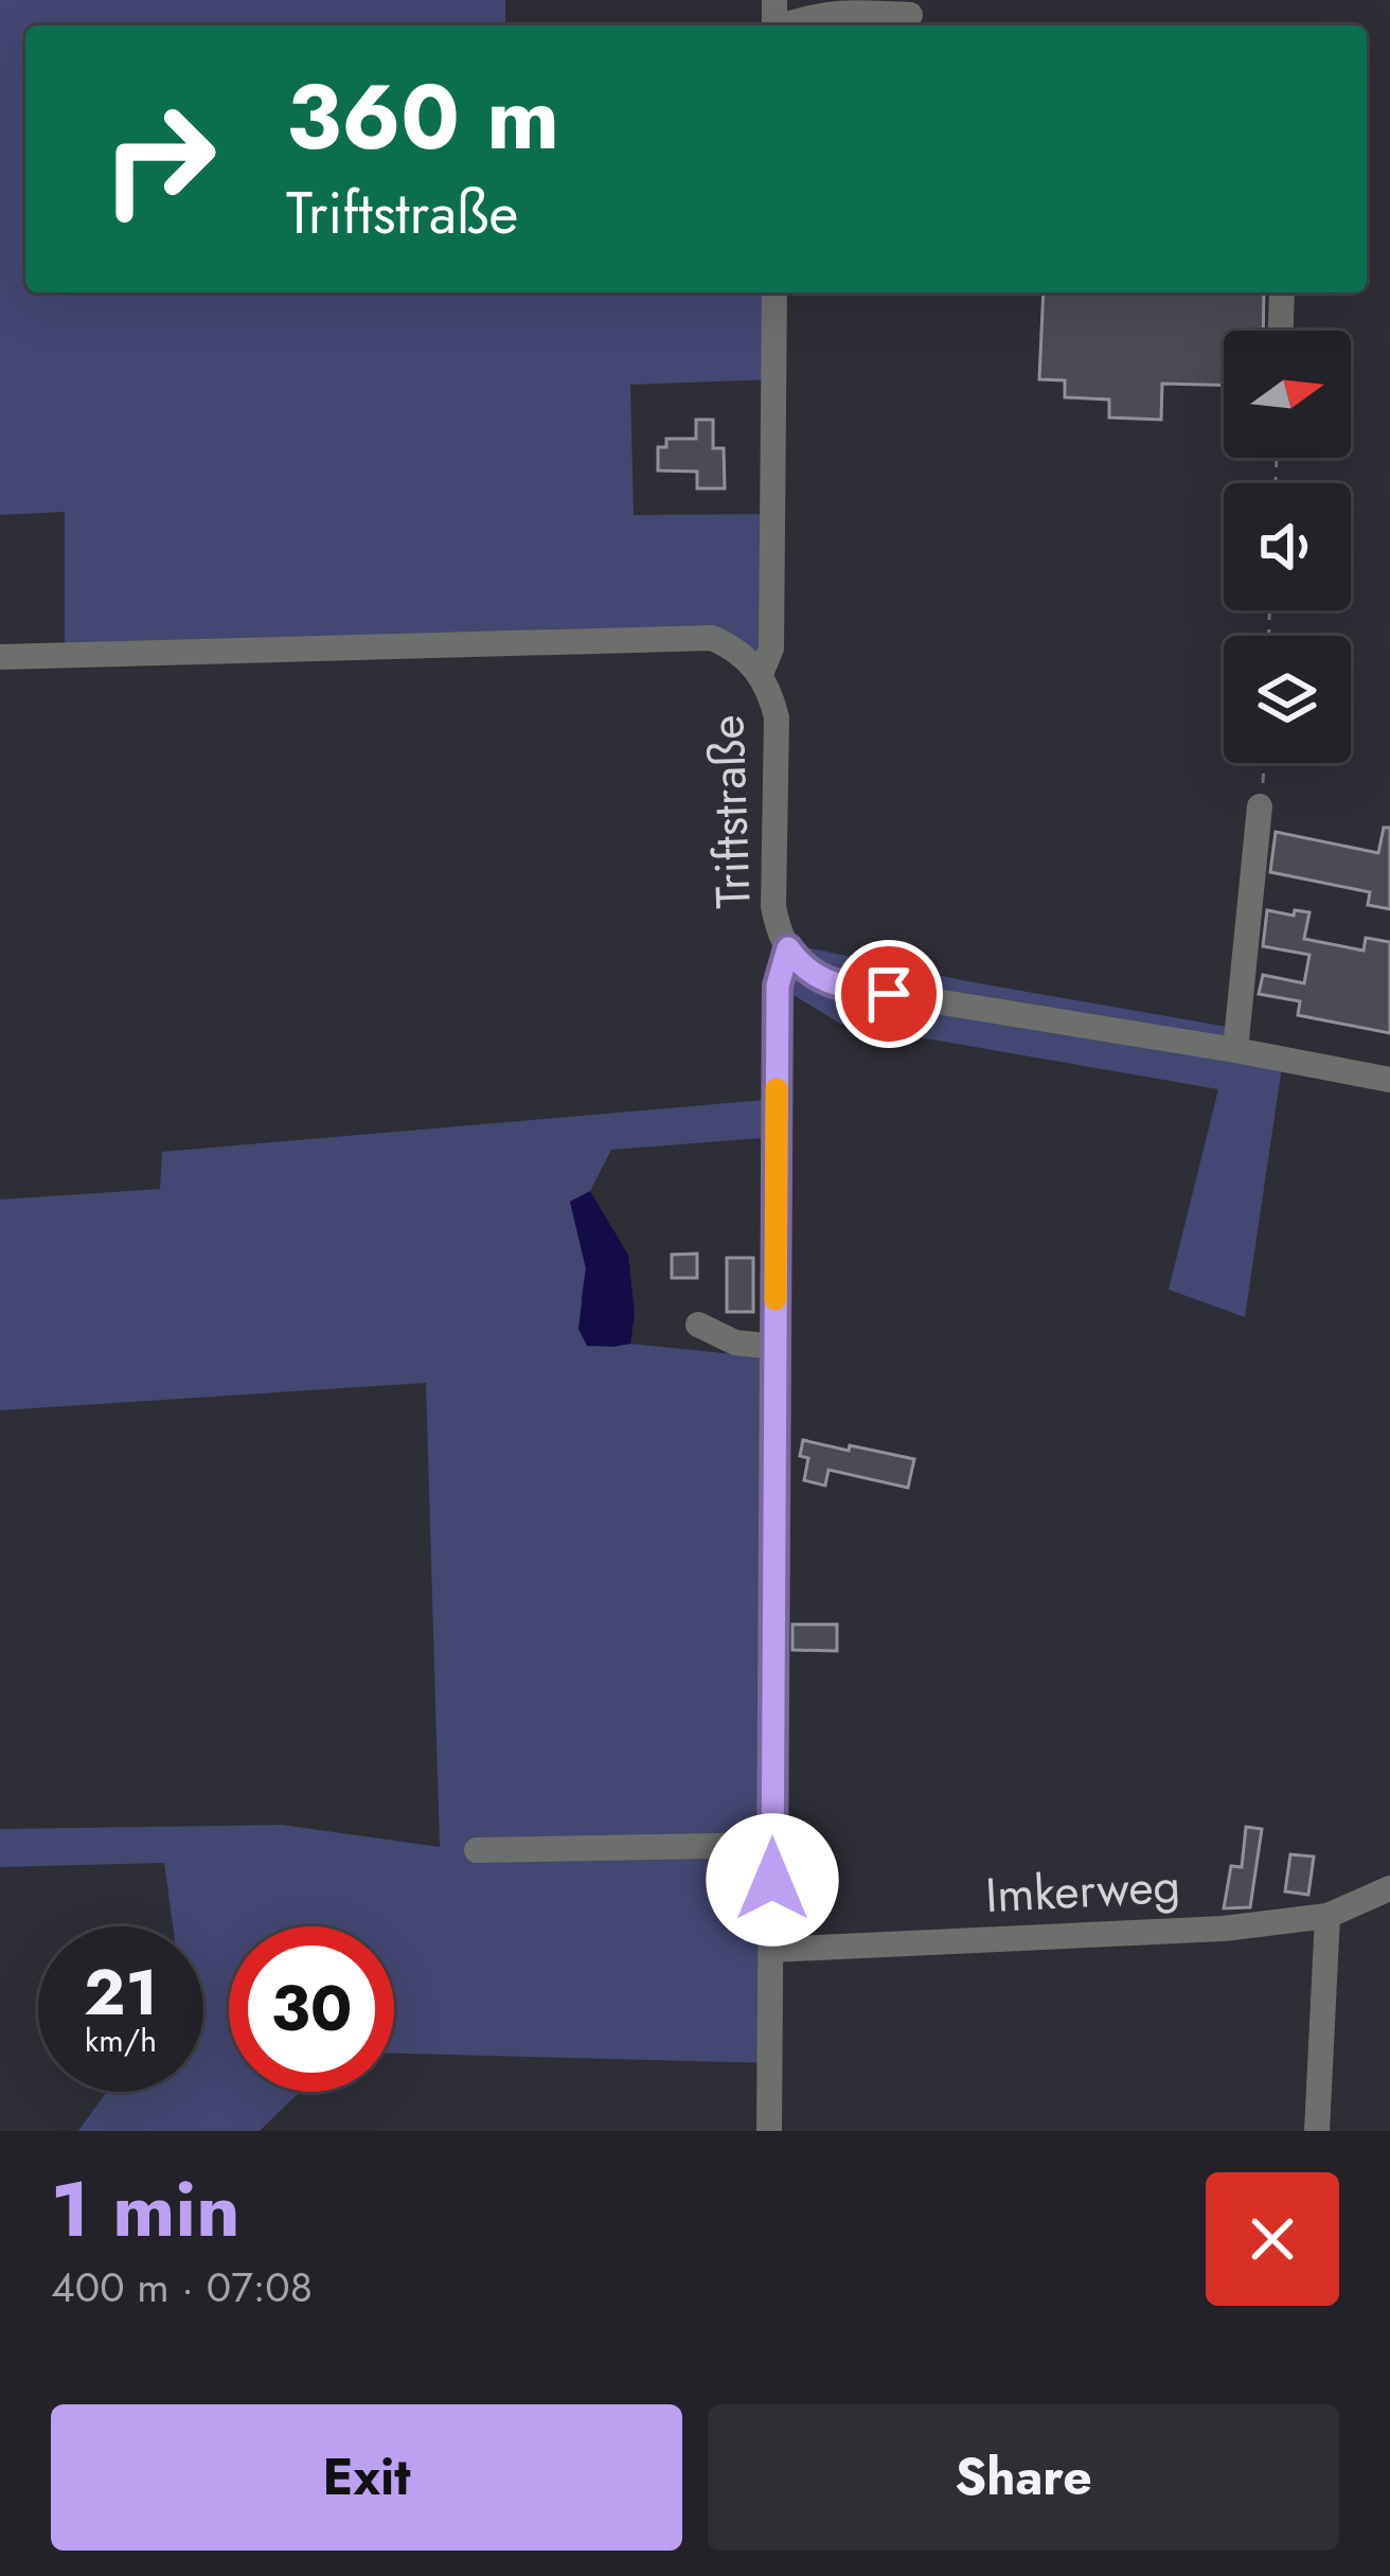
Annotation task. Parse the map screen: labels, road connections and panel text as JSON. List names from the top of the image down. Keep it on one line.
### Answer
{"streets":{"street":["Triftstraße","Imkerweg"]},"north":"right","page":{"turn":["360 m","Triftstraße"],"speed":"21 km/h","limit":"30","heading":["1 min","400 m · 07:08"],"buttons":["Exit","Share"]}}
